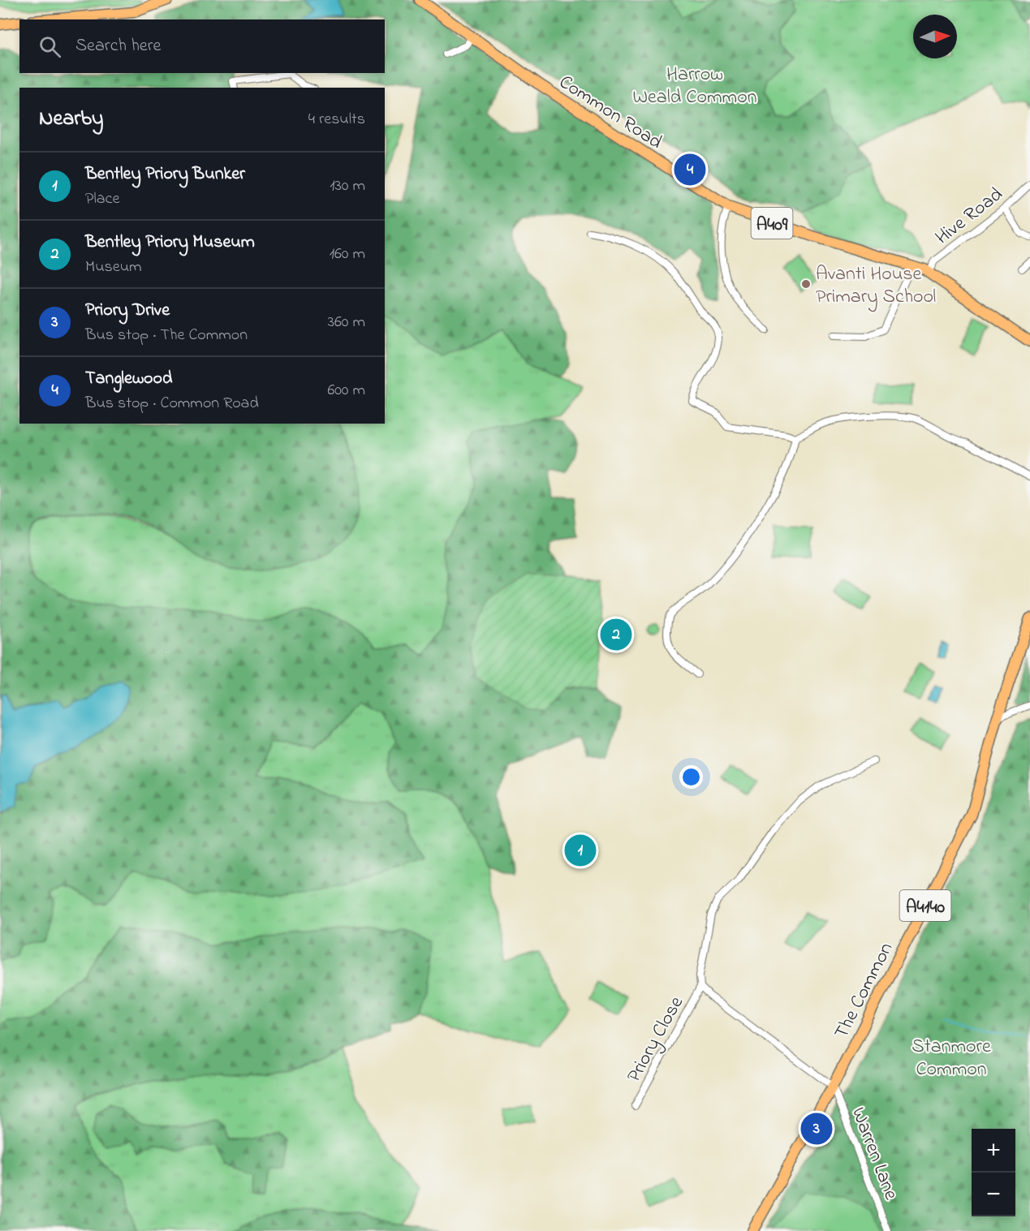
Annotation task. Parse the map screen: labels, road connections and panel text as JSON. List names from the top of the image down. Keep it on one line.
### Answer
{"streets":{"main road":["Common Road","A409","A4140","The Common"],"street":["Hive Road","Priory Close","Warren Lane"]},"crossings":[["Common Road","Hive Road"],["The Common","Warren Lane"]],"parks":["Harrow Weald Common","Stanmore Common"],"places":["Avanti House Primary School"],"north":"right","page":{"search":"Search here","heading":["Nearby","4 results"],"list":[{"mark":"1","name":"Bentley Priory Bunker","note":"Place","value":"130 m"},{"mark":"2","name":"Bentley Priory Museum","note":"Museum","value":"160 m"},{"mark":"3","name":"Priory Drive","note":"Bus stop · The Common","value":"360 m"},{"mark":"4","name":"Tanglewood","note":"Bus stop · Common Road","value":"600 m"}],"pins":["4","2","1","3"],"map_buttons":["+","−"]}}
